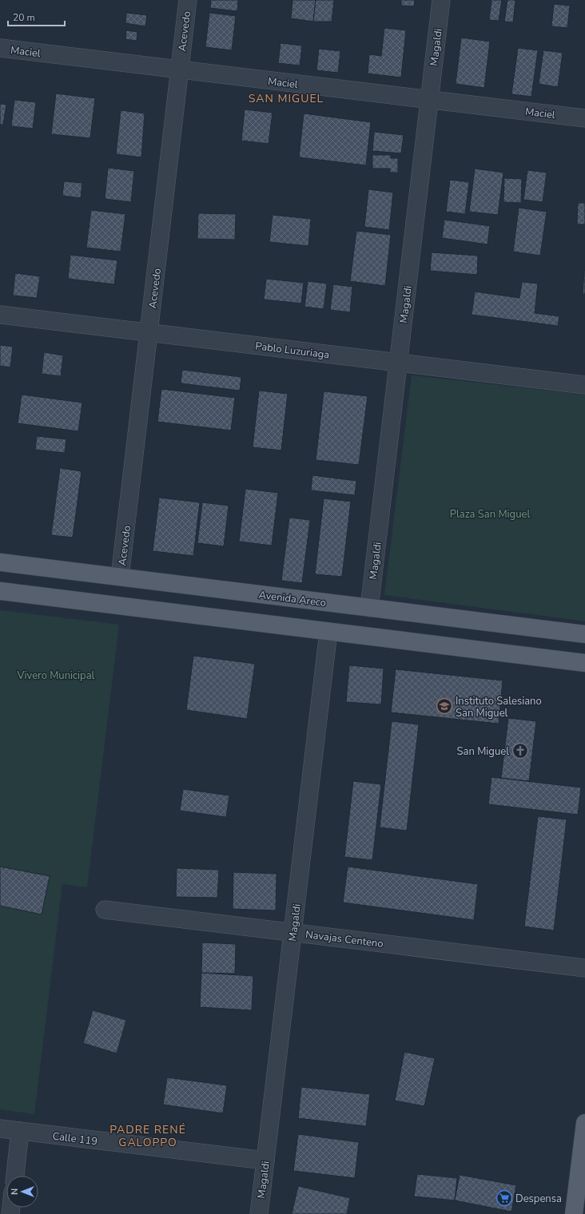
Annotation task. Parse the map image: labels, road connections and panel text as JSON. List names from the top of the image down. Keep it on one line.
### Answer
{"streets":{"main road":["Avenida Areco"],"street":["Acevedo","Magaldi","Maciel","Pablo Luzuriaga","Navajas Centeno","Calle 119"]},"crossings":[["Acevedo","Maciel"],["Acevedo","Pablo Luzuriaga"],["Acevedo","Avenida Areco"],["Magaldi","Maciel"],["Magaldi","Pablo Luzuriaga"],["Magaldi","Avenida Areco"],["Magaldi","Navajas Centeno"],["Magaldi","Calle 119"]],"districts":["SAN MIGUEL","PADRE RENÉ GALOPPO"],"parks":["Plaza San Miguel","Vivero Municipal"],"places":{"school or university":["Instituto Salesiano San Miguel"],"church":["San Miguel"],"supermarket":["Despensa"]},"scale_bar":"20 m","north":"left"}
